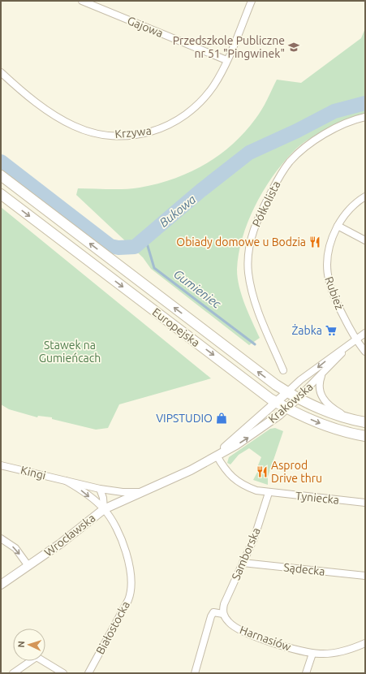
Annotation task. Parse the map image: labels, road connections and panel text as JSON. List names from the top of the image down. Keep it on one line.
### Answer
{"streets":{"main road":["Europejska"],"street":["Gajowa","Krzywa","Półkolista","Rubież","Krakowska","Kingi","Tyniecka","Wrocławska","Samborska","Sądecka","Białostocka","Harnasiów"]},"crossings":[["Gajowa","Krzywa"],["Rubież","Krakowska"],["Europejska","Krakowska"],["Krakowska","Kingi"],["Krakowska","Wrocławska"],["Kingi","Wrocławska"],["Kingi","Białostocka"],["Tyniecka","Samborska"],["Wrocławska","Białostocka"],["Samborska","Sądecka"],["Samborska","Harnasiów"]],"water":["Bukowa","Gumieniec"],"parks":["Stawek na Gumieńcach"],"places":{"school or university":["Przedszkole Publiczne nr 51 \"Pingwinek\""],"restaurant":["Obiady domowe u Bodzia","Asprod Drive thru"],"supermarket":["Żabka"],"shop":["VIPSTUDIO"]},"north":"left"}
